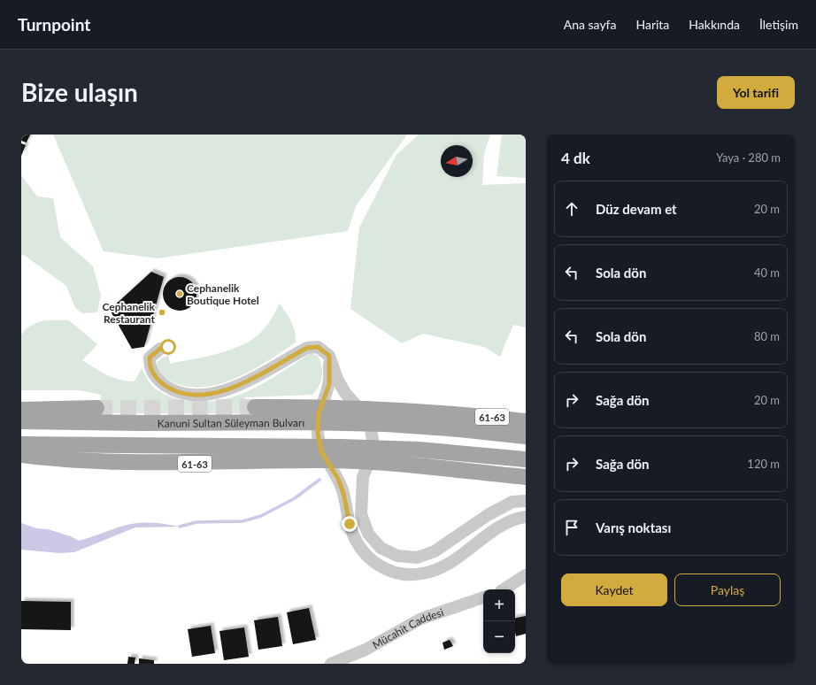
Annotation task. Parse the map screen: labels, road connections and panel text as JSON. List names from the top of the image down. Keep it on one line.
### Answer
{"streets":{"main road":["61-63","Kanuni Sultan Süleyman Bulvarı"],"street":["Mücahit Caddesi"]},"places":["Cephanelik Boutique Hotel","Cephanelik Restaurant"],"north":"left","page":{"header":"Turnpoint","nav":["Ana sayfa","Harita","Hakkında","İletişim"],"buttons":["Yol tarifi",["Kaydet","Paylaş"]],"title":"Bize ulaşın","heading":["4 dk","Yaya · 280 m"],"list":[["Düz devam et","20 m"],["Sola dön","40 m"],["Sola dön","80 m"],["Sağa dön","20 m"],["Sağa dön","120 m"],"Varış noktası"],"map_buttons":["+","−"]}}
